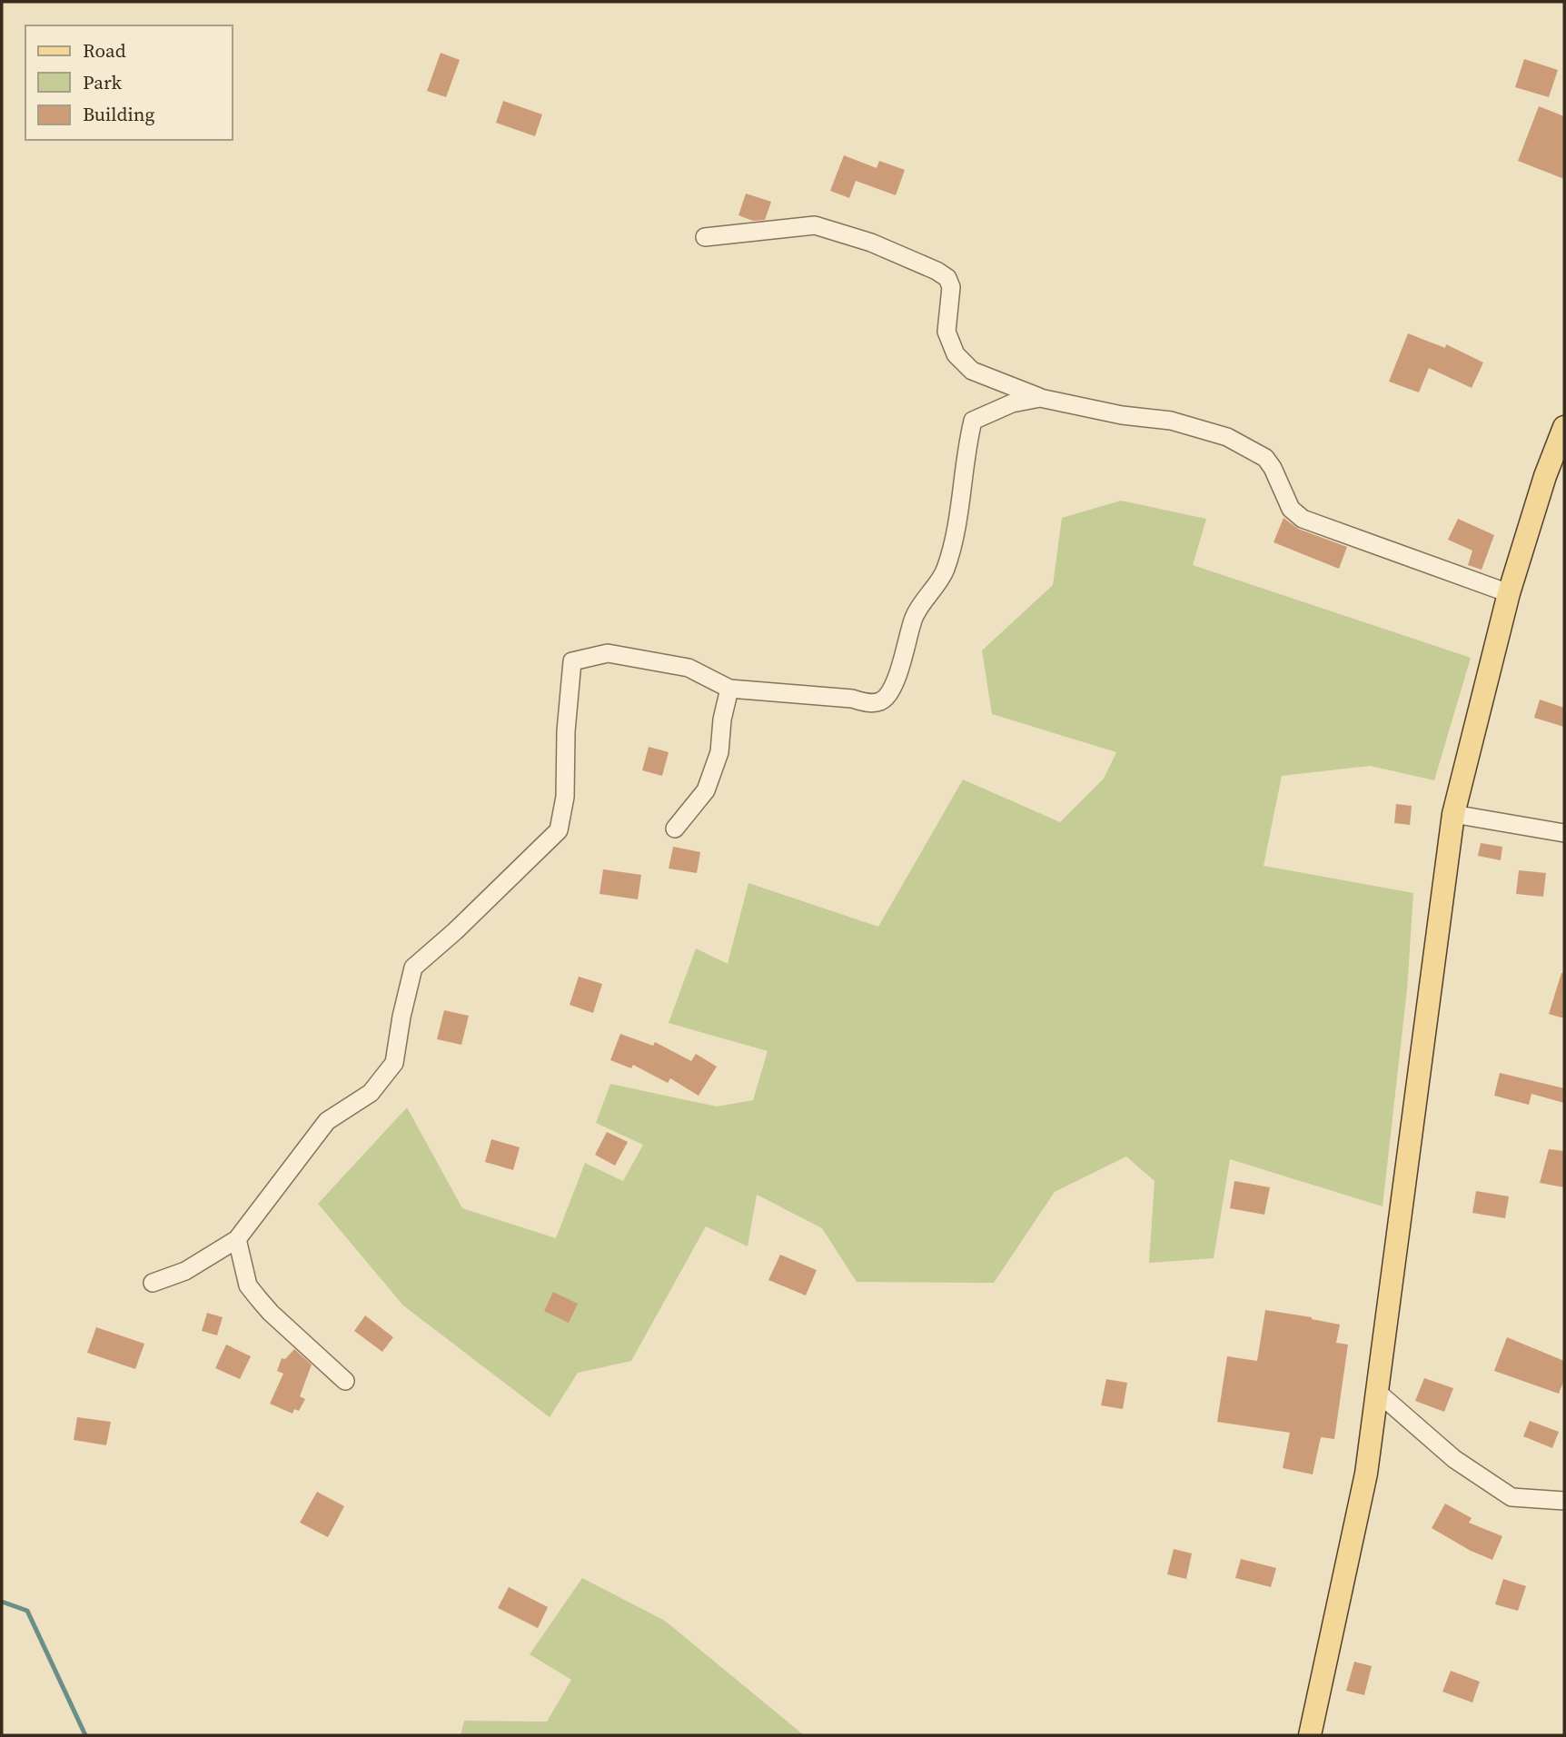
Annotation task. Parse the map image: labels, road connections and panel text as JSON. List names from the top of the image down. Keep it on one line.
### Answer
{"legend":["Road","Park","Building"]}
